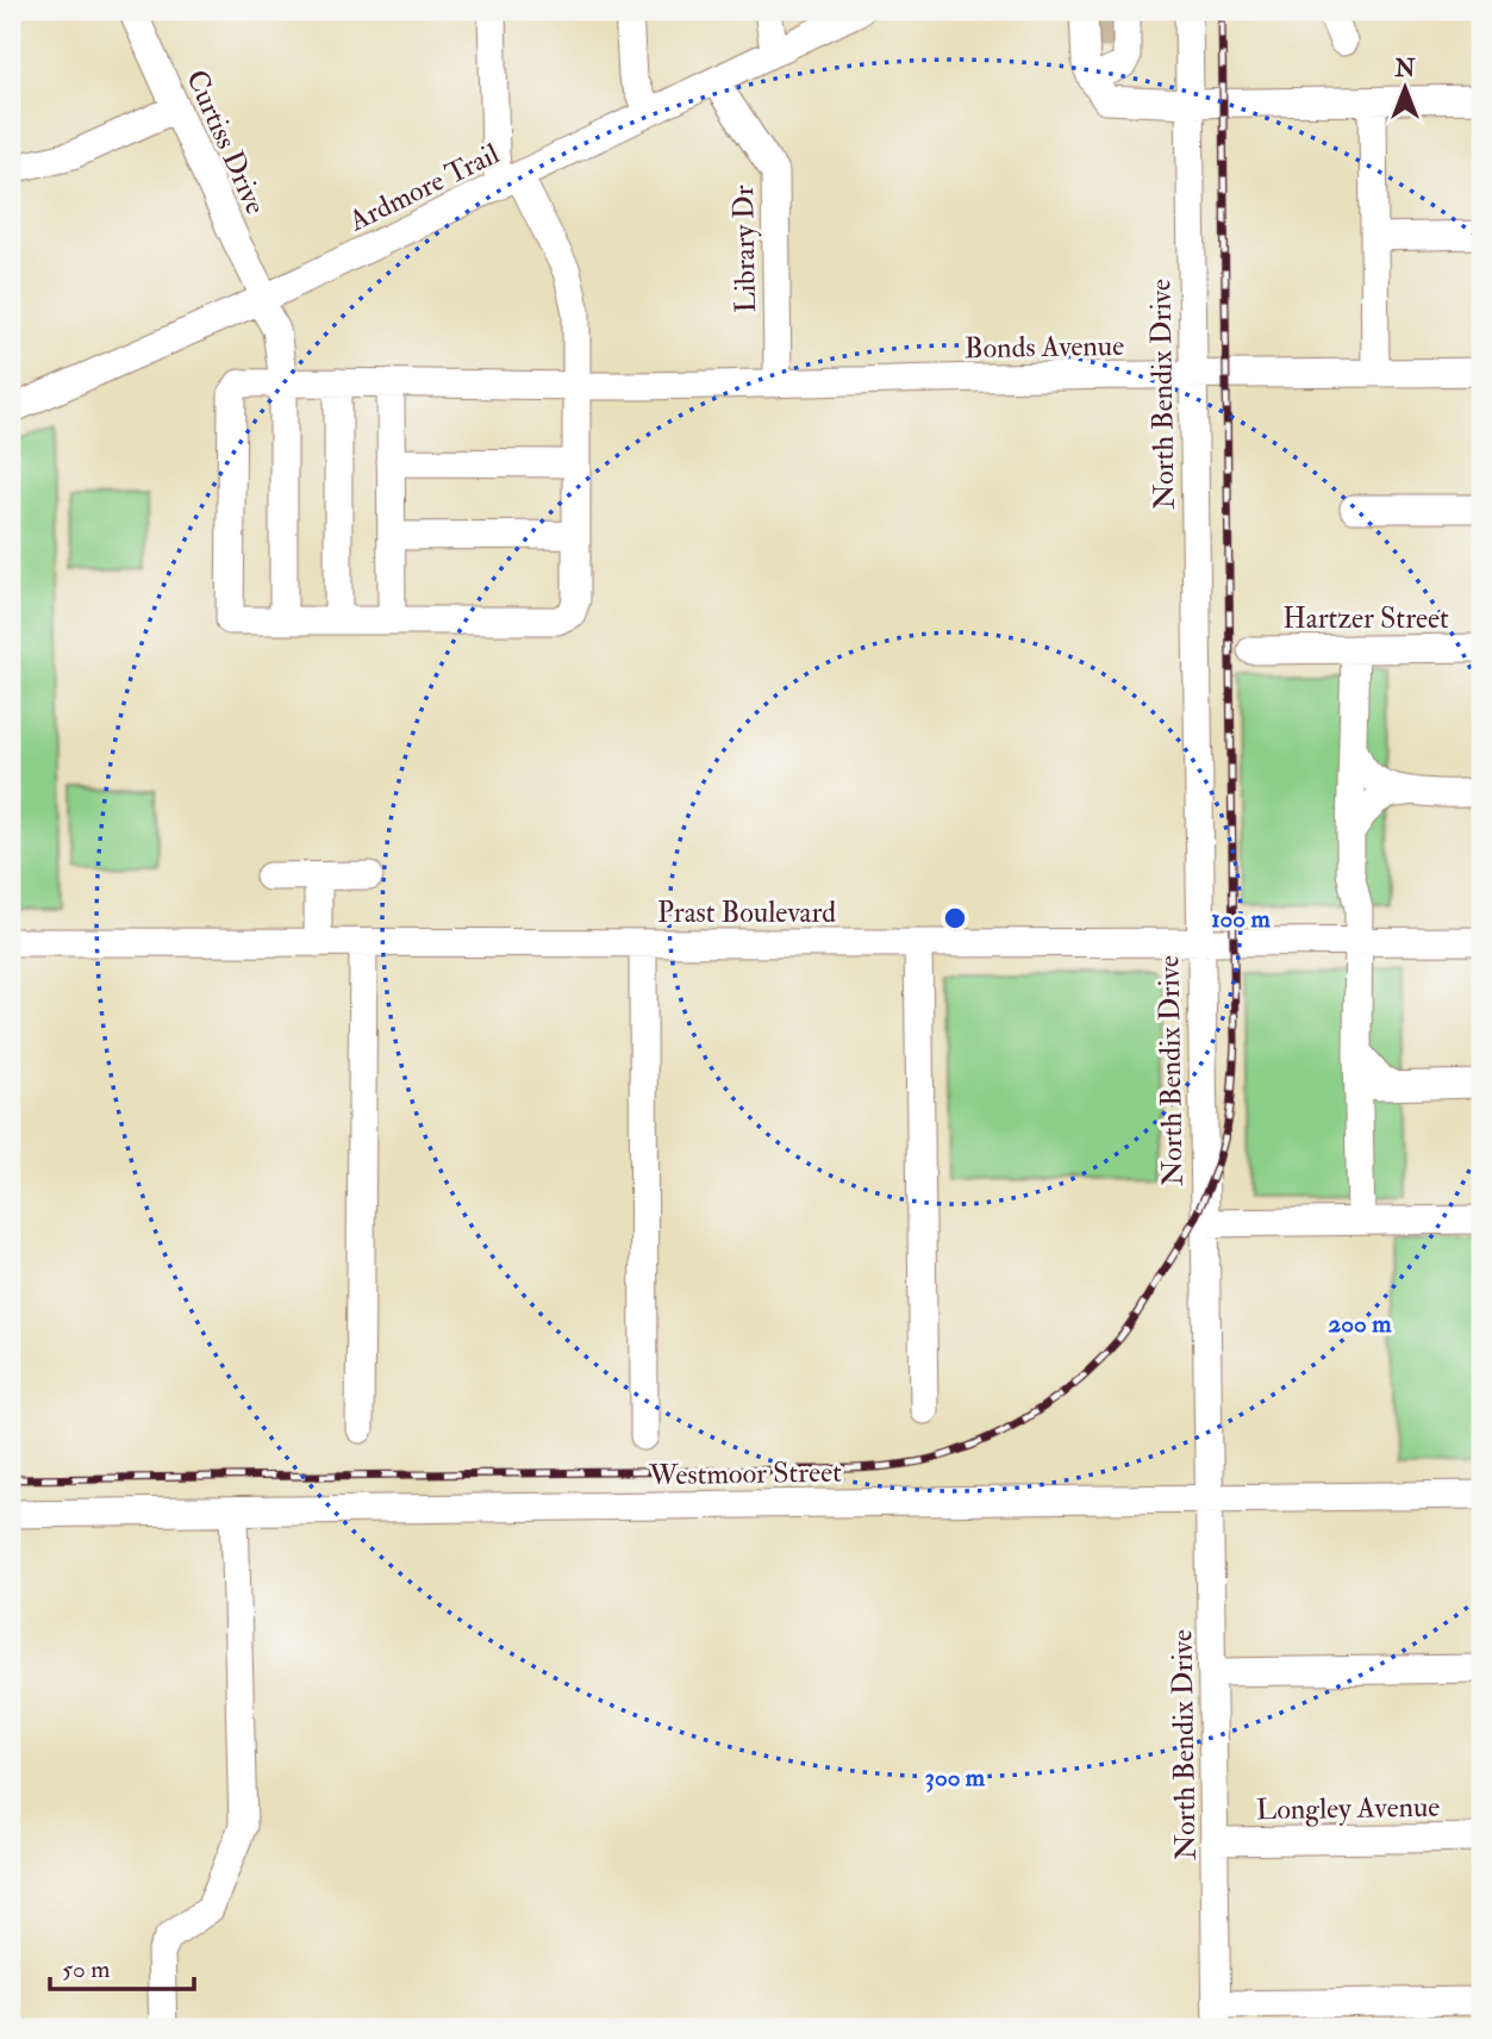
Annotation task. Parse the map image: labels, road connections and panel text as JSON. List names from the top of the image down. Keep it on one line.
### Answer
{"streets":{"street":["Curtiss Drive","Ardmore Trail","Library Dr","Bonds Avenue","North Bendix Drive","Hartzer Street","Prast Boulevard","Westmoor Street","Longley Avenue"]},"crossings":[["Curtiss Drive","Ardmore Trail"],["Curtiss Drive","Bonds Avenue"],["Ardmore Trail","Library Dr"],["Library Dr","Bonds Avenue"],["Bonds Avenue","North Bendix Drive"],["North Bendix Drive","Prast Boulevard"],["North Bendix Drive","Westmoor Street"],["North Bendix Drive","Longley Avenue"]],"scale_bar":"50 m","north":"top","rings":["100 m","200 m","300 m"]}
